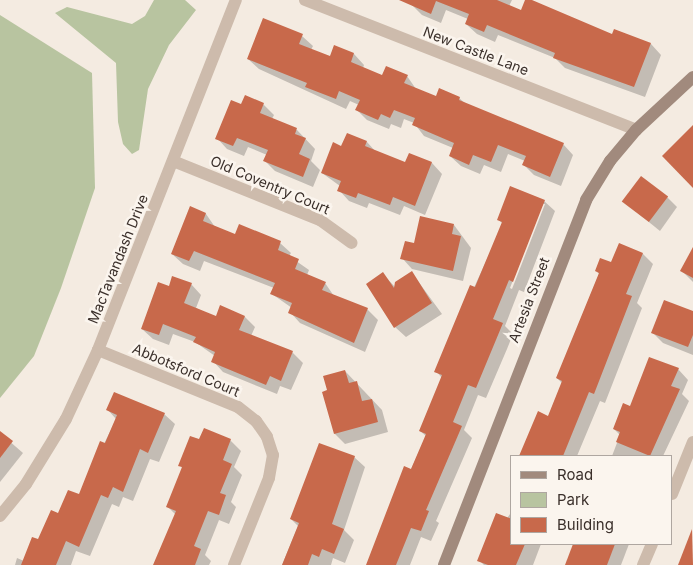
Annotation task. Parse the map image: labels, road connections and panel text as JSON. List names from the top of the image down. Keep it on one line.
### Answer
{"streets":{"street":["New Castle Lane","Old Coventry Court","MacTavandash Drive","Artesia Street","Abbotsford Court"]},"crossings":[["New Castle Lane","Artesia Street"],["Old Coventry Court","MacTavandash Drive"],["MacTavandash Drive","Abbotsford Court"]],"legend":["Road","Park","Building"]}
